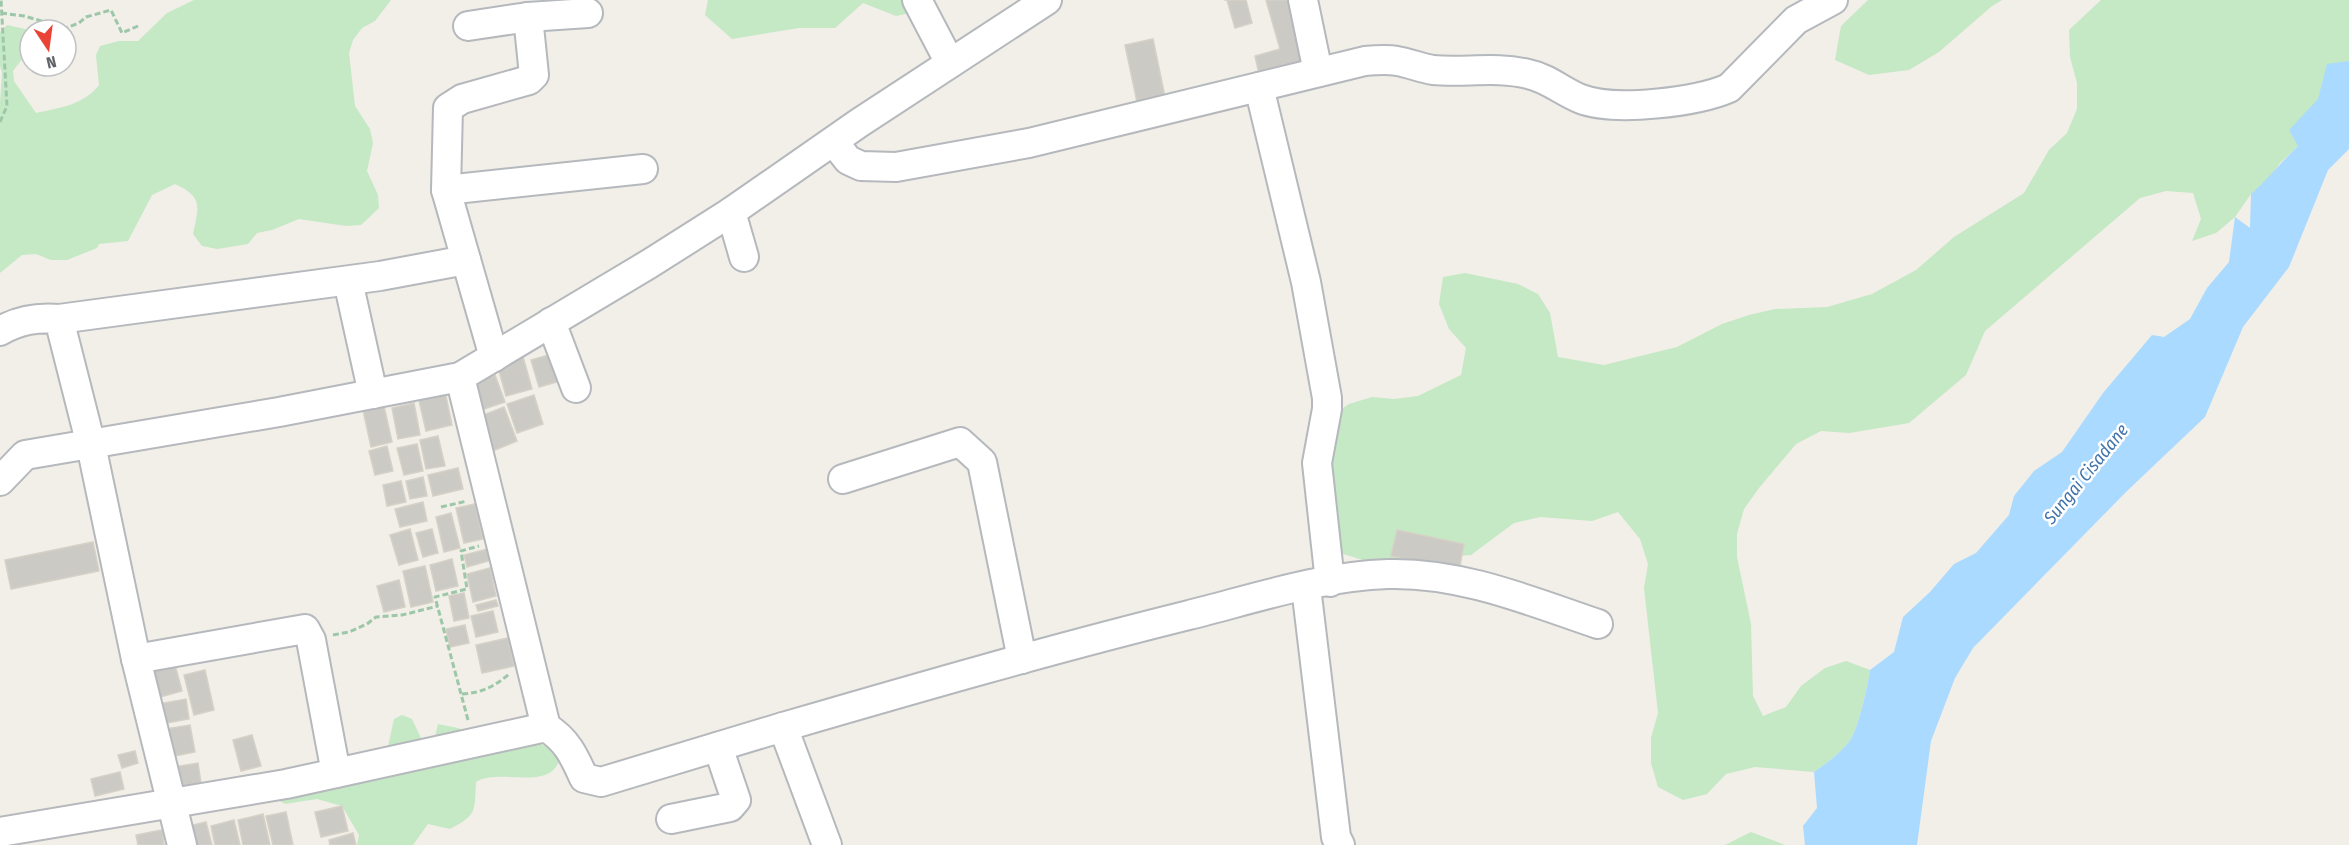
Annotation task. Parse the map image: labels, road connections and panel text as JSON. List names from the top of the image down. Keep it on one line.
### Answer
{"water":["Sungai Cisadane"],"north":"bottom"}
